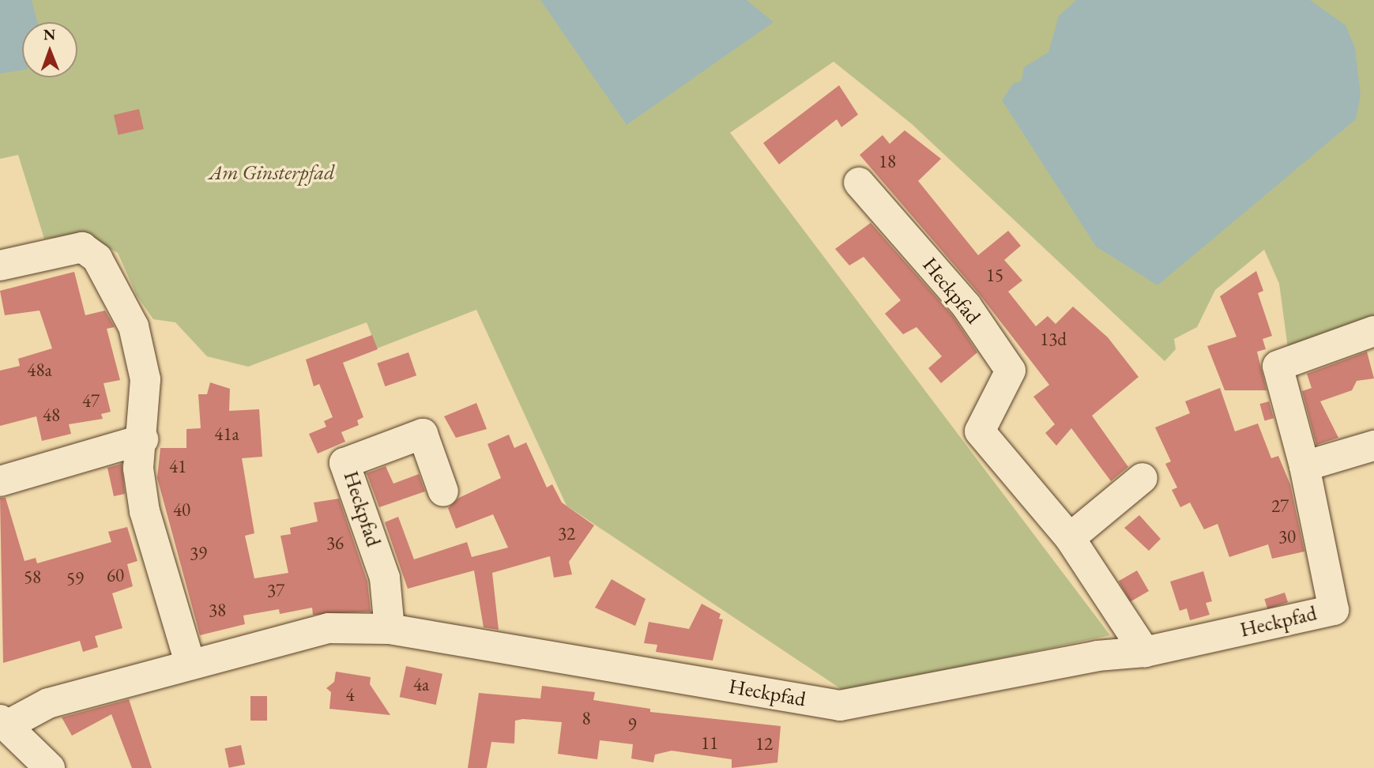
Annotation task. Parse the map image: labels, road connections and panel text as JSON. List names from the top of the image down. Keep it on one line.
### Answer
{"streets":{"street":["Heckpfad"]},"parks":["Am Ginsterpfad"],"house_numbers":["18","15","13d","48a","47","48","41a","41","27","40","32","30","36","39","60","58","59","37","38","4a","4","8","9","11","12"],"north":"top"}
